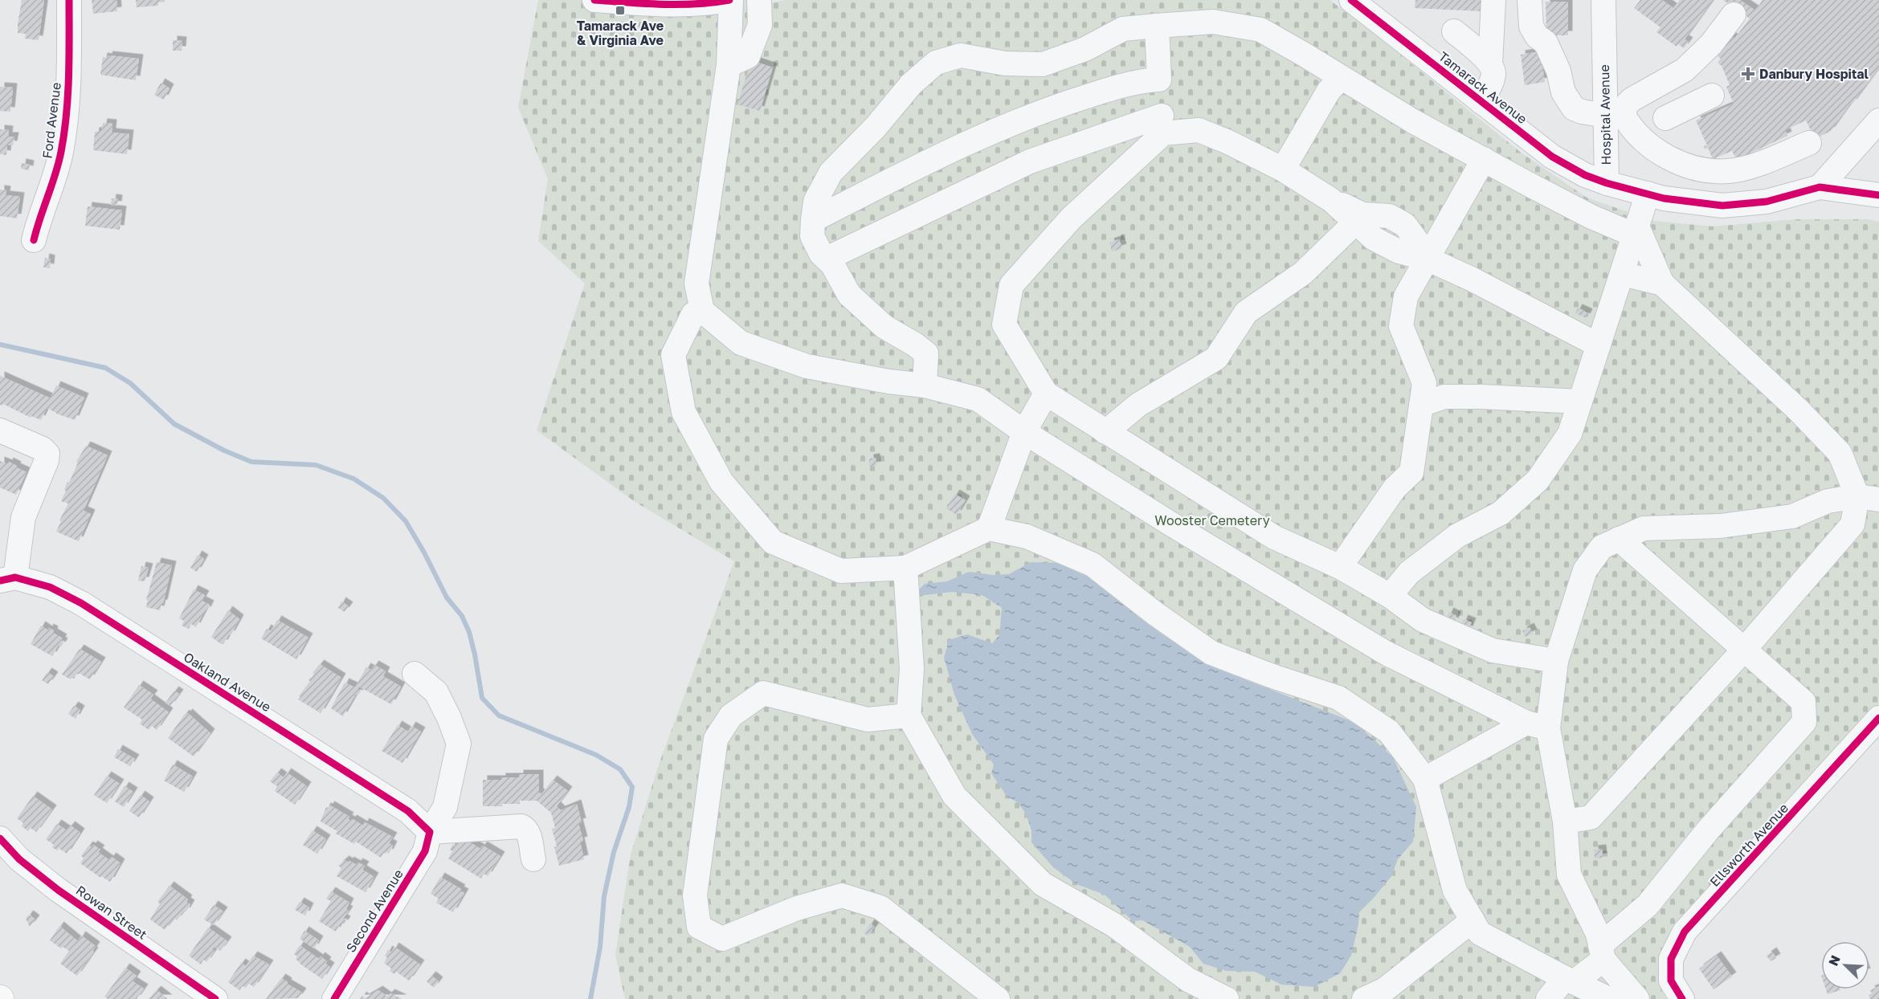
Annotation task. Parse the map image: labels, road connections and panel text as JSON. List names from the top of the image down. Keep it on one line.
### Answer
{"streets":{"street":["Tamarack Avenue","Hospital Avenue","Ford Avenue","Oakland Avenue","Ellsworth Avenue","Second Avenue","Rowan Street"]},"crossings":[["Tamarack Avenue","Hospital Avenue"],["Oakland Avenue","Second Avenue"]],"parks":["Wooster Cemetery"],"places":{"transit":["Tamarack Ave & Virginia Ave"],"health":["Danbury Hospital"]},"north":"top left"}
